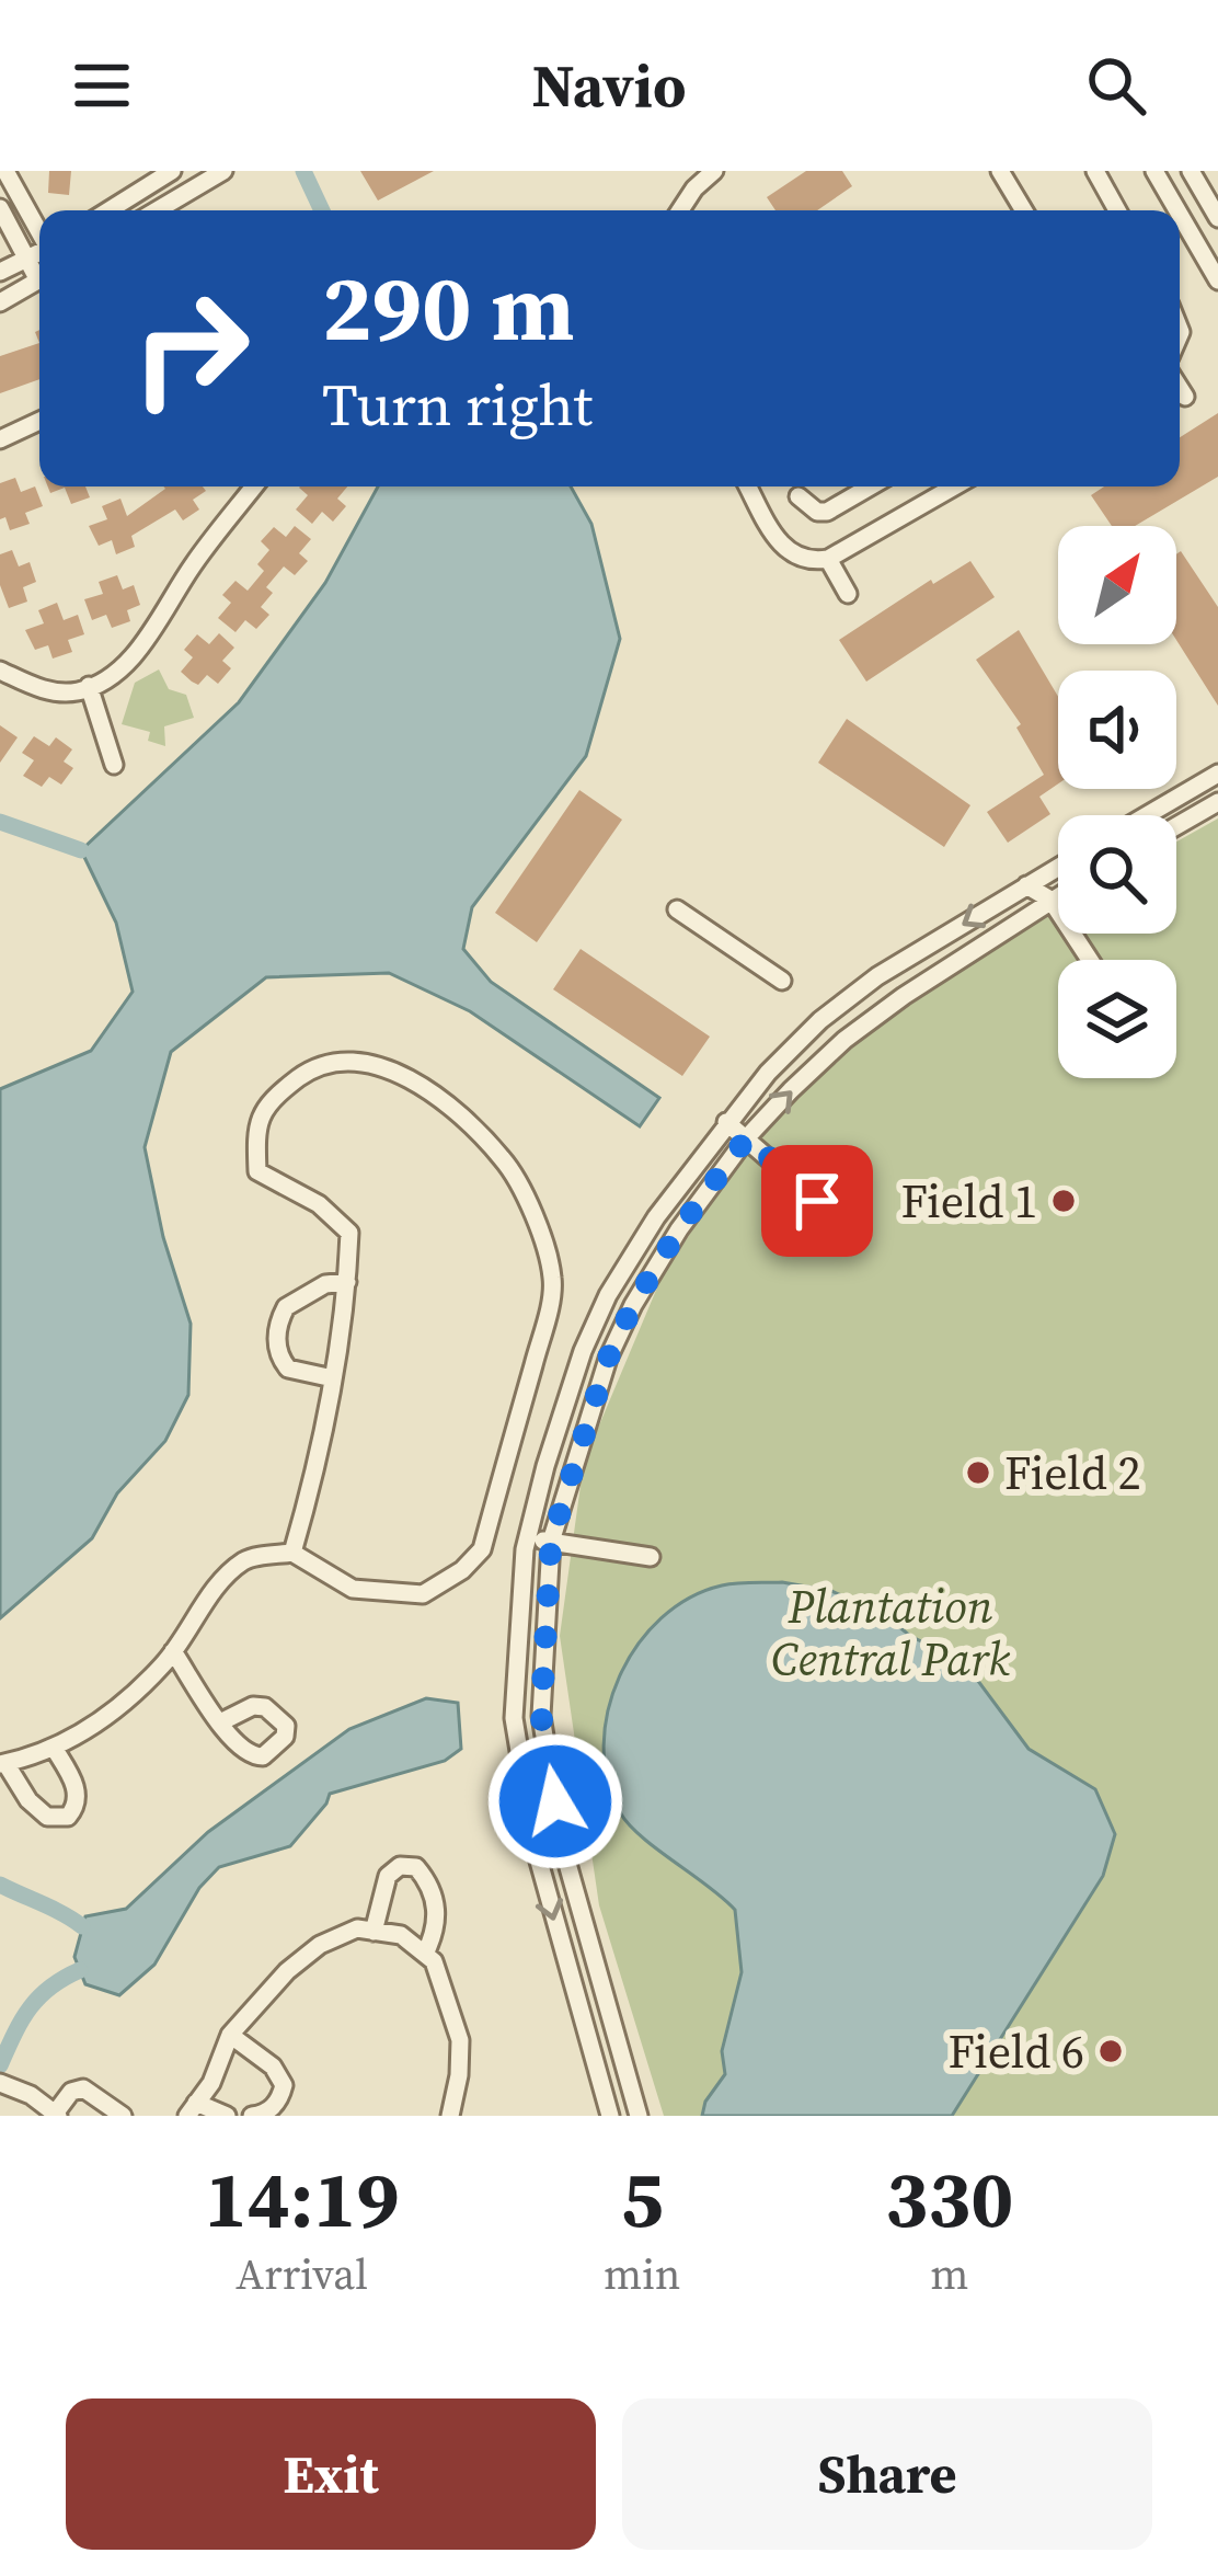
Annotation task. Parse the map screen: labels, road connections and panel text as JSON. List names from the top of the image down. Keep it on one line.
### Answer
{"parks":["Plantation Central Park"],"places":["Field 1","Field 2","Field 6"],"north":"top right","page":{"header":"Navio","turn":["290 m","Turn right"],"eta":["14:19","Arrival","5","min","330","m"],"buttons":["Exit","Share"]}}
